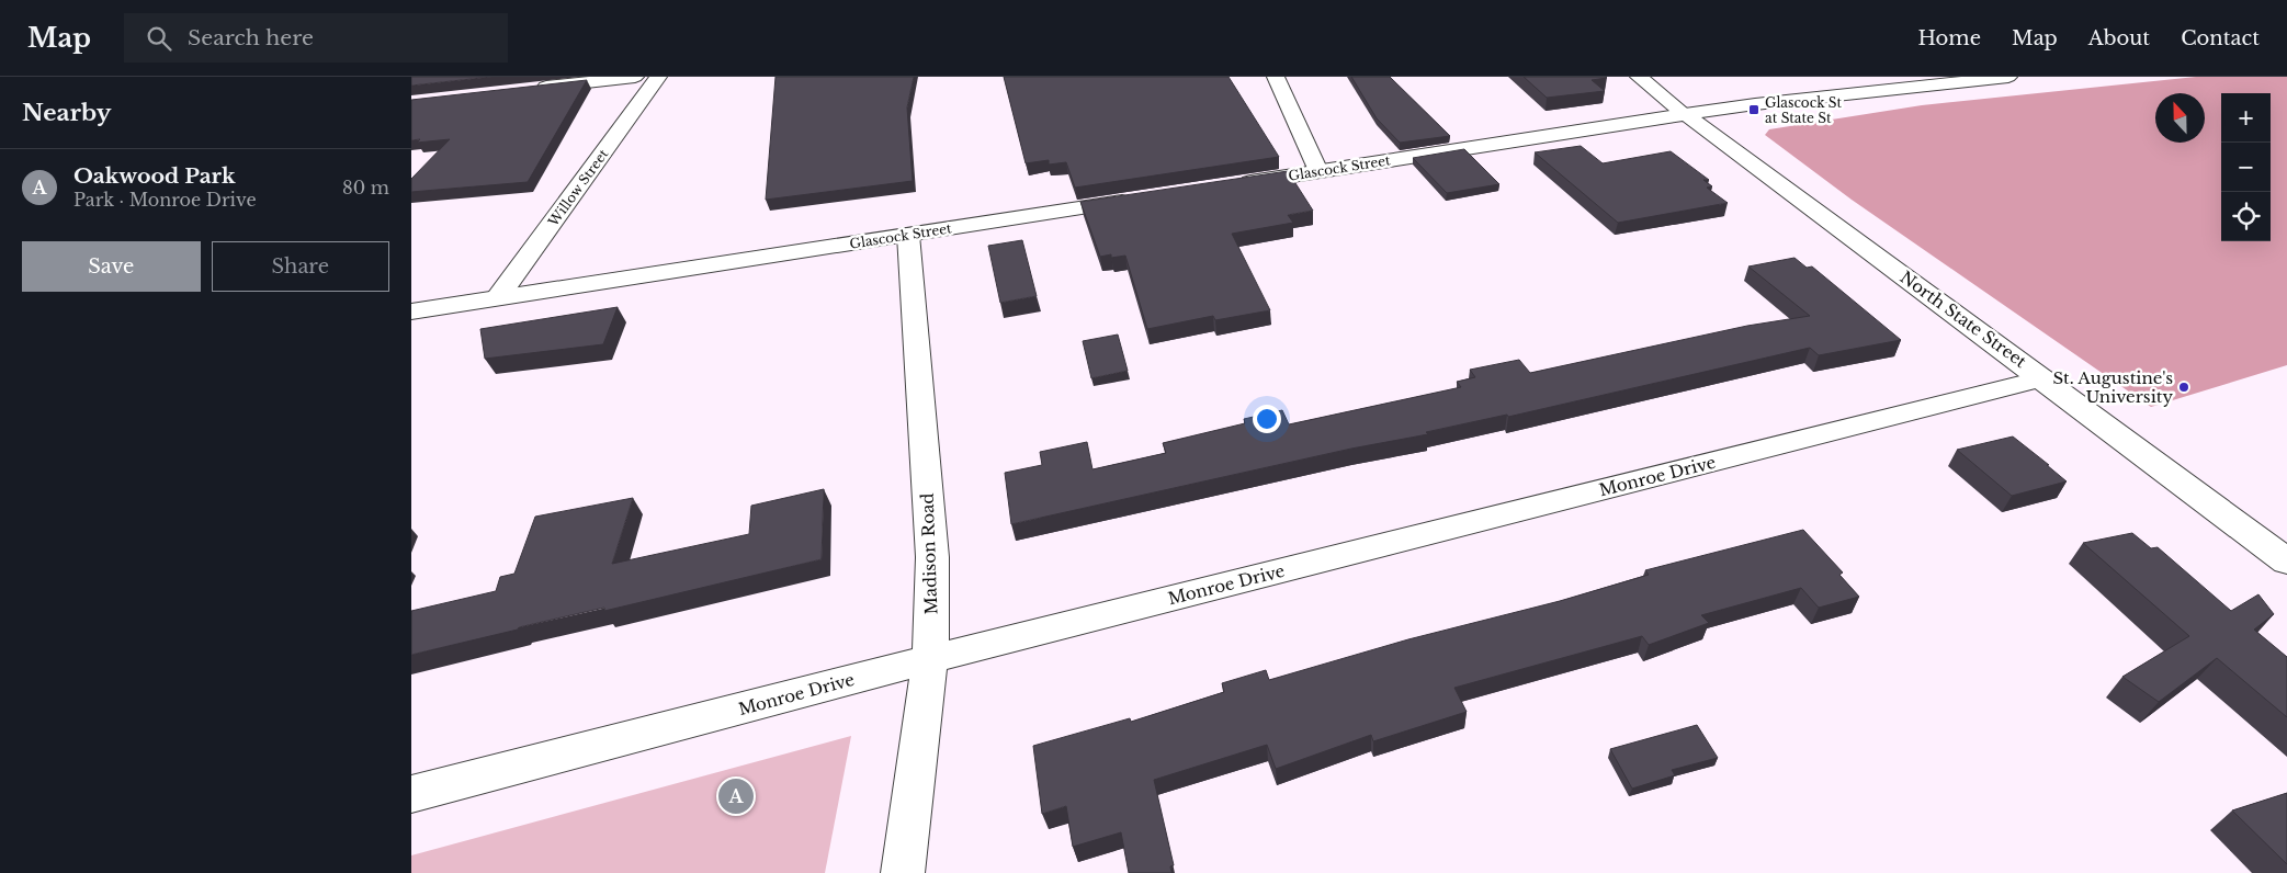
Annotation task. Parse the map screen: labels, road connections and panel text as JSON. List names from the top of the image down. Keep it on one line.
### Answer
{"streets":{"street":["Glascock Street","Willow Street","North State Street","Monroe Drive","Madison Road"]},"crossings":[["Glascock Street","Willow Street"],["Glascock Street","North State Street"],["Glascock Street","Madison Road"],["North State Street","Monroe Drive"],["Monroe Drive","Madison Road"]],"places":{"transit":["Glascock St at State St"],"other":["St. Augustine's University"]},"north":"top","page":{"header":"Map","search":"Search here","nav":["Home","Map","About","Contact"],"heading":"Nearby","map_buttons":["+","−"],"list":[{"mark":"A","name":"Oakwood Park","note":"Park · Monroe Drive","value":"80 m"}],"buttons":["Save","Share"],"pins":"A"}}
